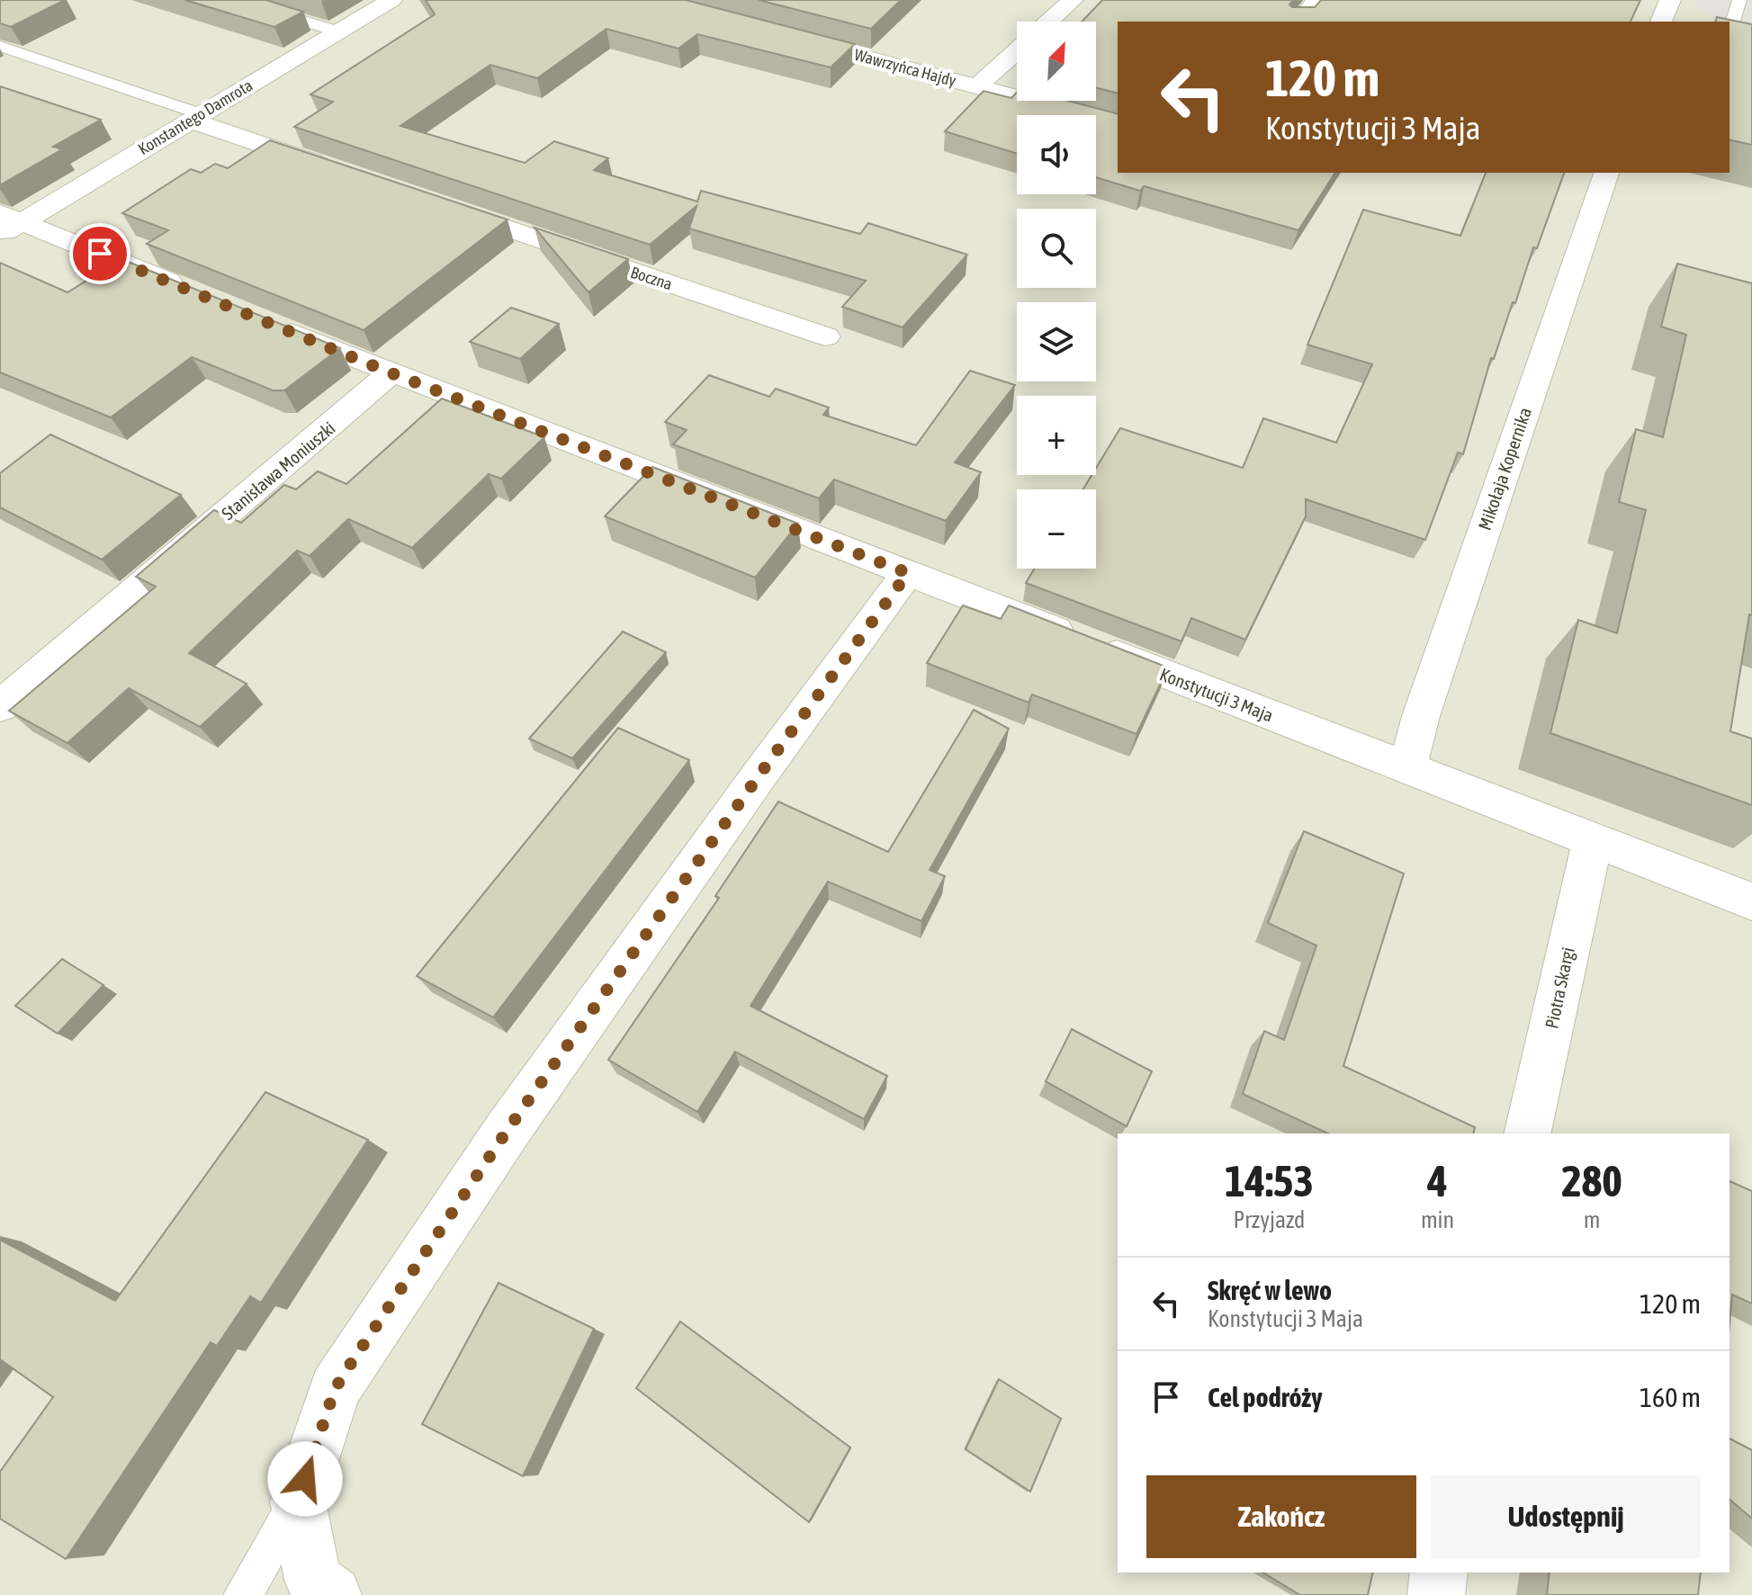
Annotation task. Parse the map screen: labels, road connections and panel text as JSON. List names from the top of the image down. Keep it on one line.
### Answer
{"streets":{"street":["Wawrzyńca Hajdy","Konstantego Damrota","Boczna","Mikołaja Kopernika","Stanisława Moniuszki","Konstytucji 3 Maja","Piotra Skargi"]},"crossings":[["Mikołaja Kopernika","Konstytucji 3 Maja"],["Stanisława Moniuszki","Konstytucji 3 Maja"],["Konstytucji 3 Maja","Piotra Skargi"]],"north":"top right","page":{"map_buttons":["+","−"],"turn":["120 m","Konstytucji 3 Maja"],"eta":["14:53","Przyjazd","4","min","280","m"],"list":[{"name":"Skręć w lewo","note":"Konstytucji 3 Maja","value":"120 m"},{"name":"Cel podróży","value":"160 m"}],"buttons":["Zakończ","Udostępnij"]}}
